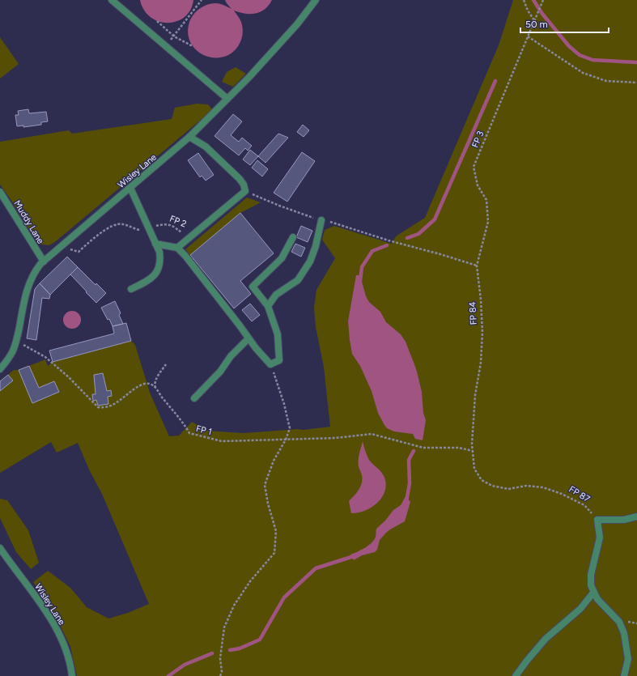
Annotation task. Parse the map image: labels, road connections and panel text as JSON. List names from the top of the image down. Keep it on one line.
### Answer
{"streets":{"street":["Wisley Lane","FP 2","Muddy Lane"],"path":["FP 3","FP 84","FP 1","FP 87"]},"crossings":[["FP 3","FP 84"],["Wisley Lane","FP 2"],["Wisley Lane","Muddy Lane"],["FP 84","FP 1"],["FP 84","FP 87"],["FP 1","FP 87"]],"scale_bar":"50 m"}
